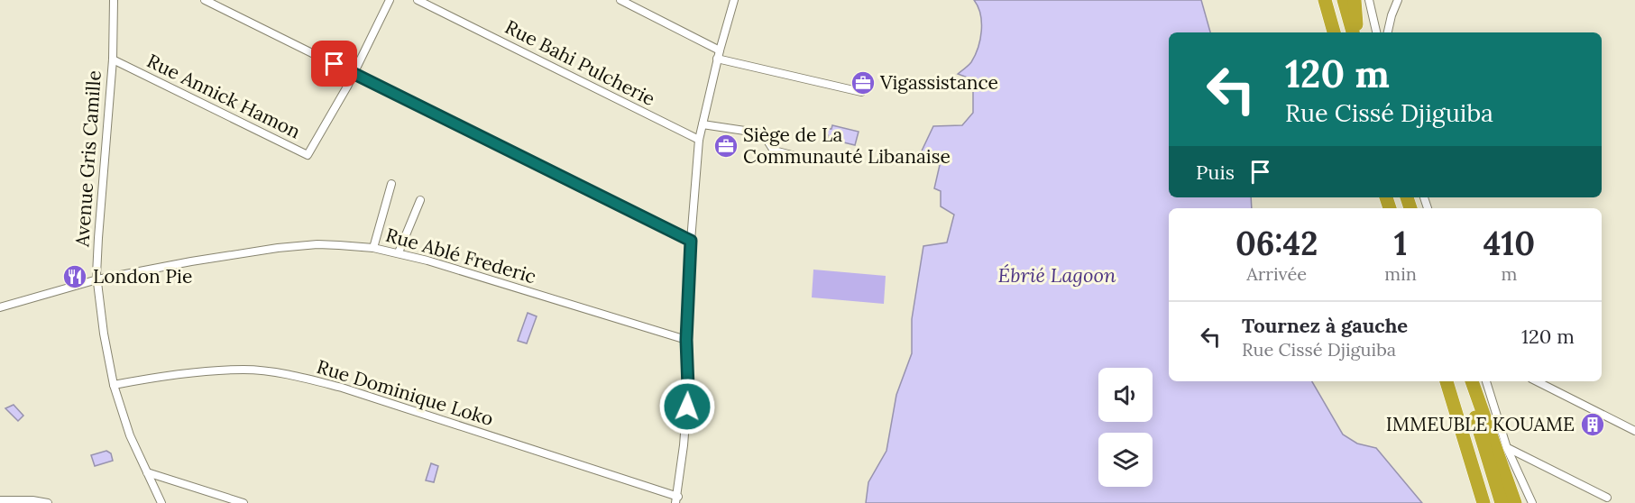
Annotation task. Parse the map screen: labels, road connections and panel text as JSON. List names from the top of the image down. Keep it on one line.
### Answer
{"streets":{"street":["Rue Bahi Pulcherie","Rue Annick Hamon","Avenue Gris Camille","Rue Ablé Frederic","Rue Dominique Loko"]},"crossings":[["Rue Annick Hamon","Avenue Gris Camille"],["Avenue Gris Camille","Rue Ablé Frederic"],["Avenue Gris Camille","Rue Dominique Loko"]],"water":["Ébrié Lagoon"],"places":{"office":["Vigassistance","Siège de La Communauté Libanaise"],"restaurant":["London Pie"],"building":["IMMEUBLE KOUAME"]},"page":{"turn":["120 m","Rue Cissé Djiguiba"],"then":"Puis","eta":["06:42","Arrivée","1","min","410","m"],"list":[{"name":"Tournez à gauche","note":"Rue Cissé Djiguiba","value":"120 m"}]}}
